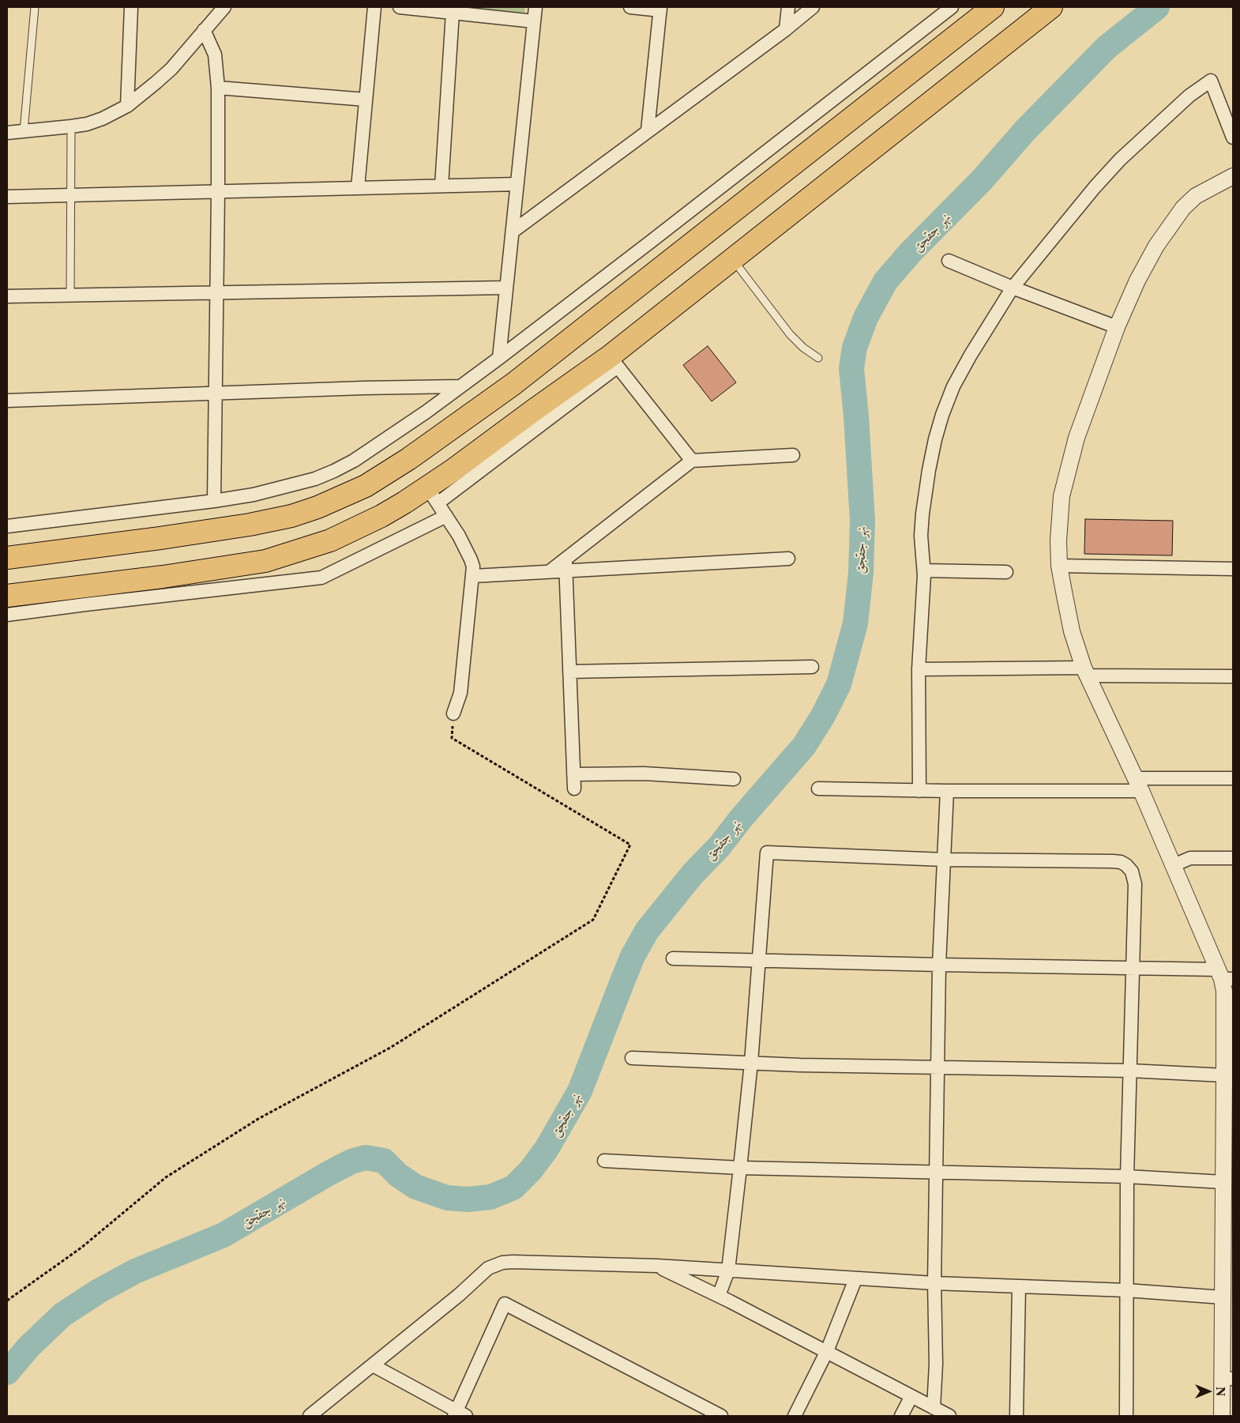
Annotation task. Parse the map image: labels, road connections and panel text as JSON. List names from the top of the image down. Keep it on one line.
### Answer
{"water":["نهر جقجق"],"north":"right"}
